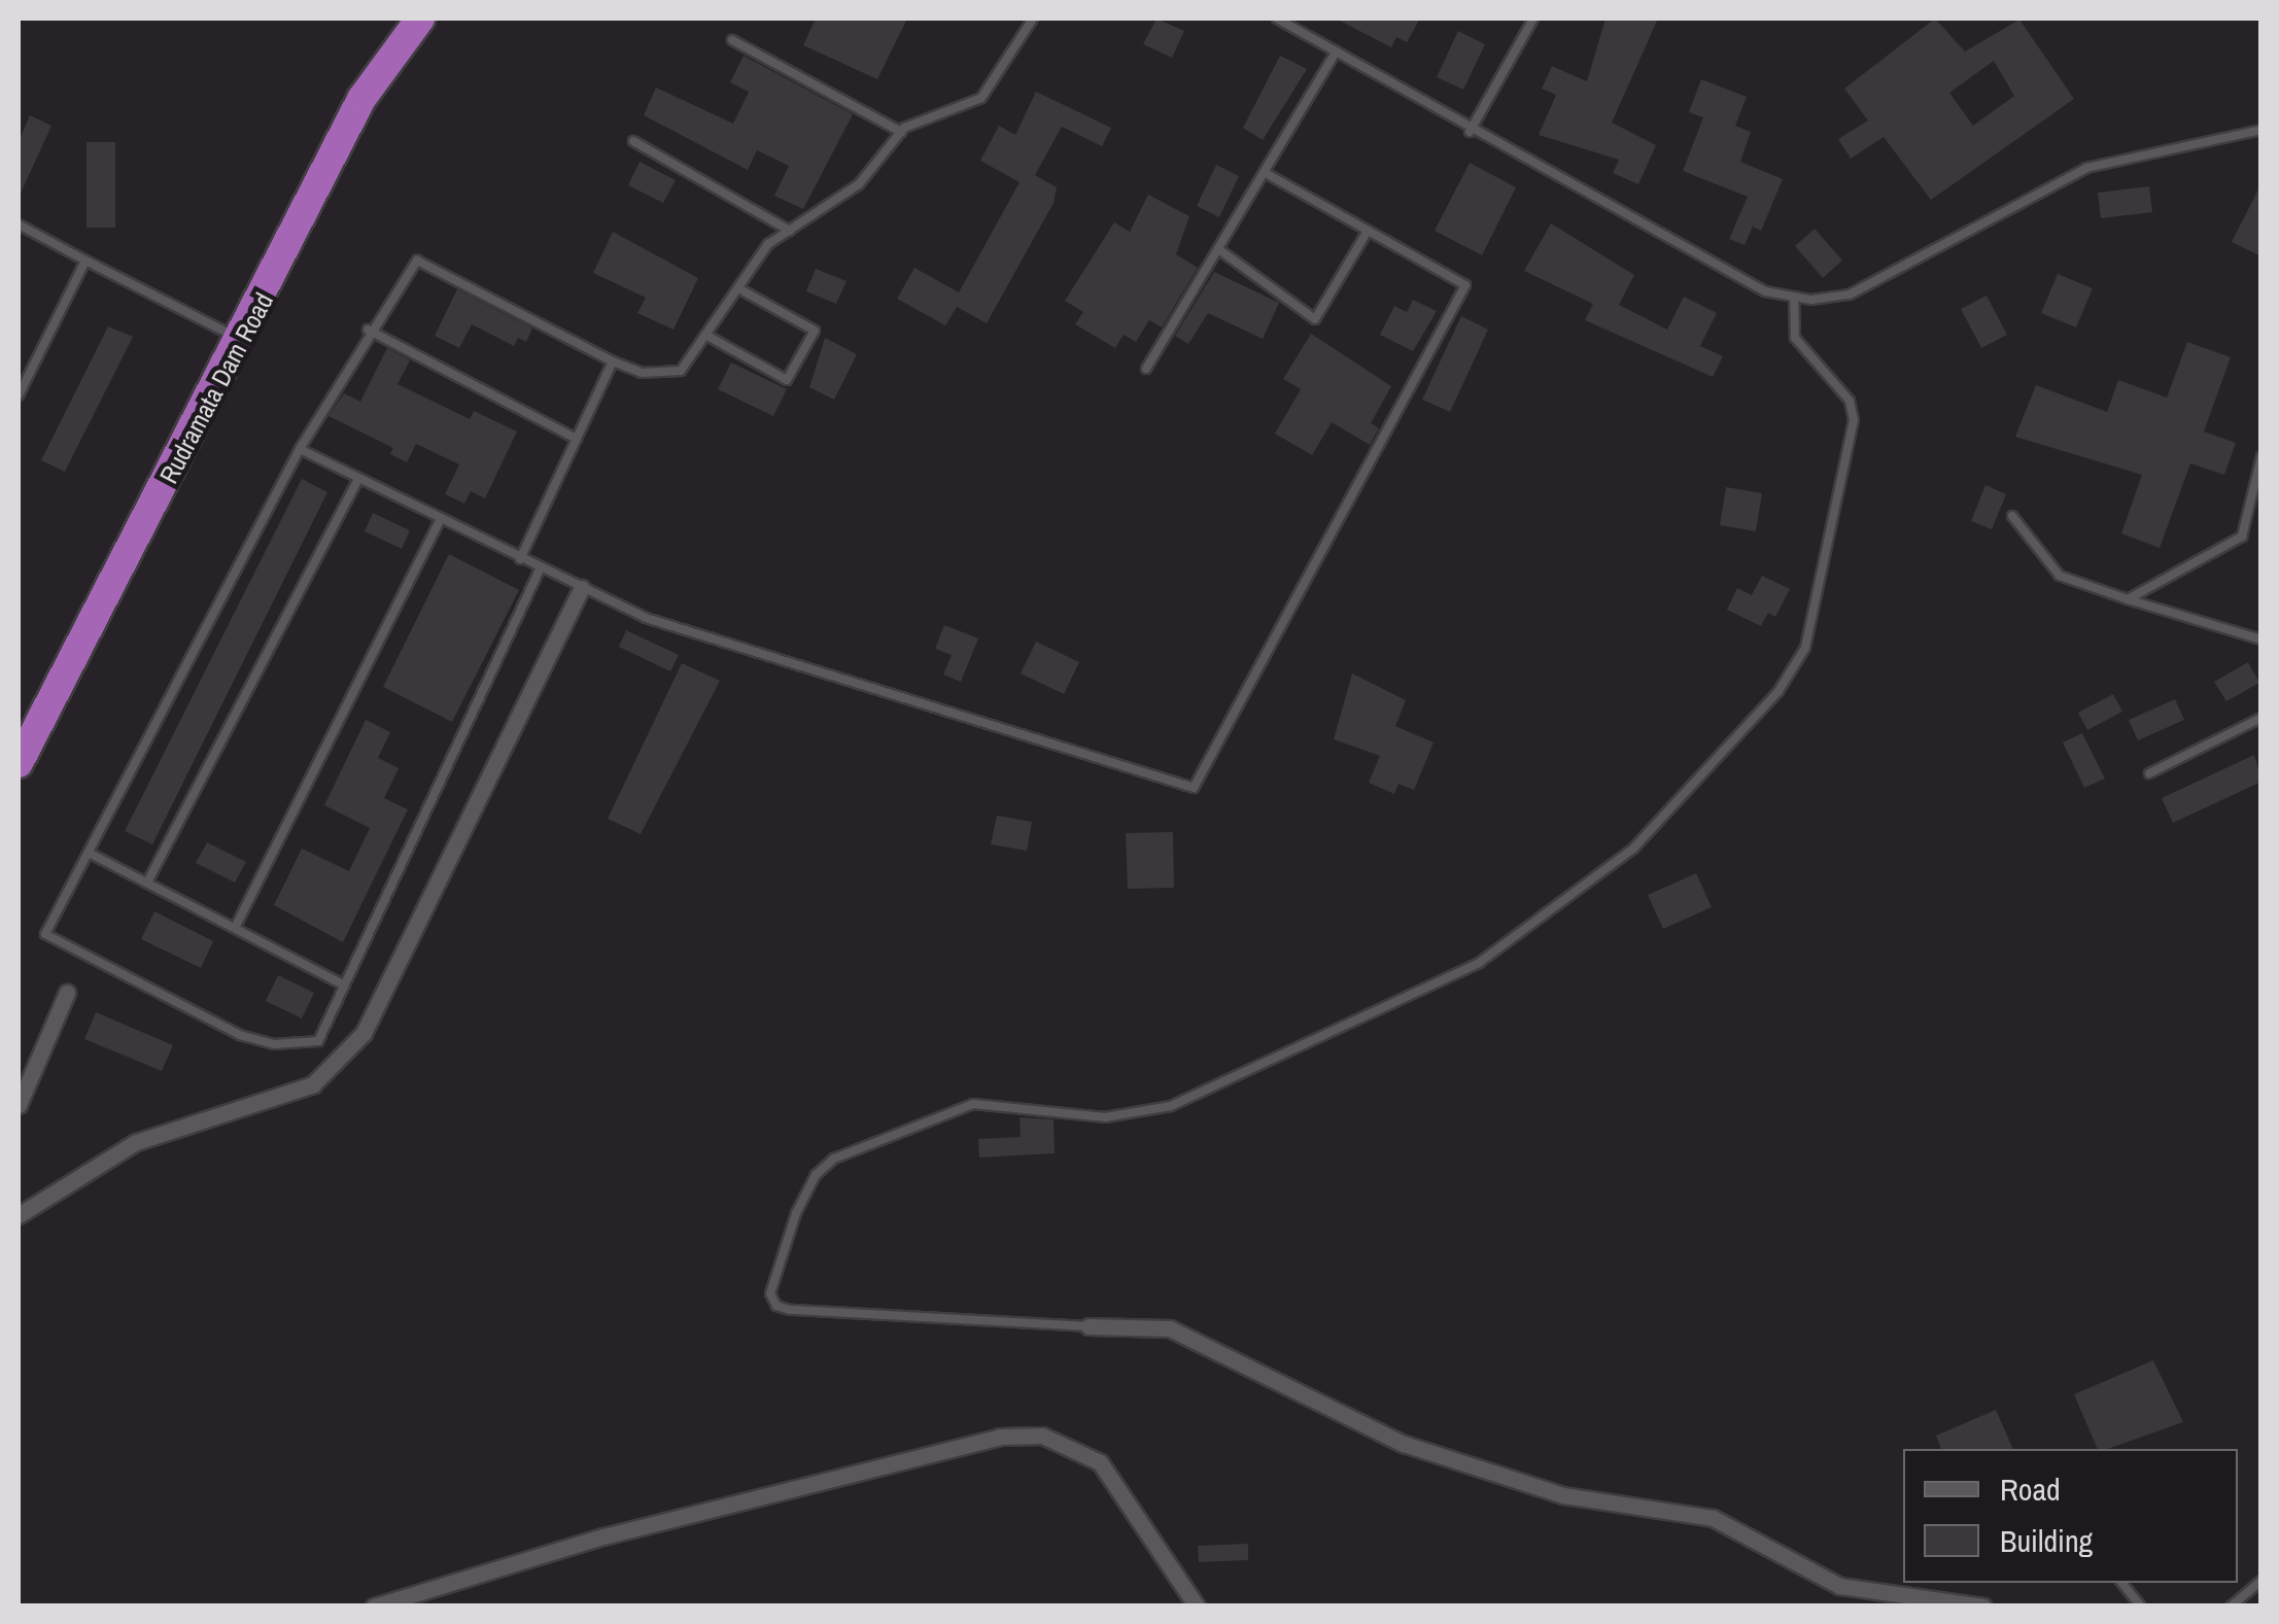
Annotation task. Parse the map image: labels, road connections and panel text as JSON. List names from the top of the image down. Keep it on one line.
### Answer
{"streets":{"highway":["Rudramata Dam Road"]},"legend":["Road","Building"]}
